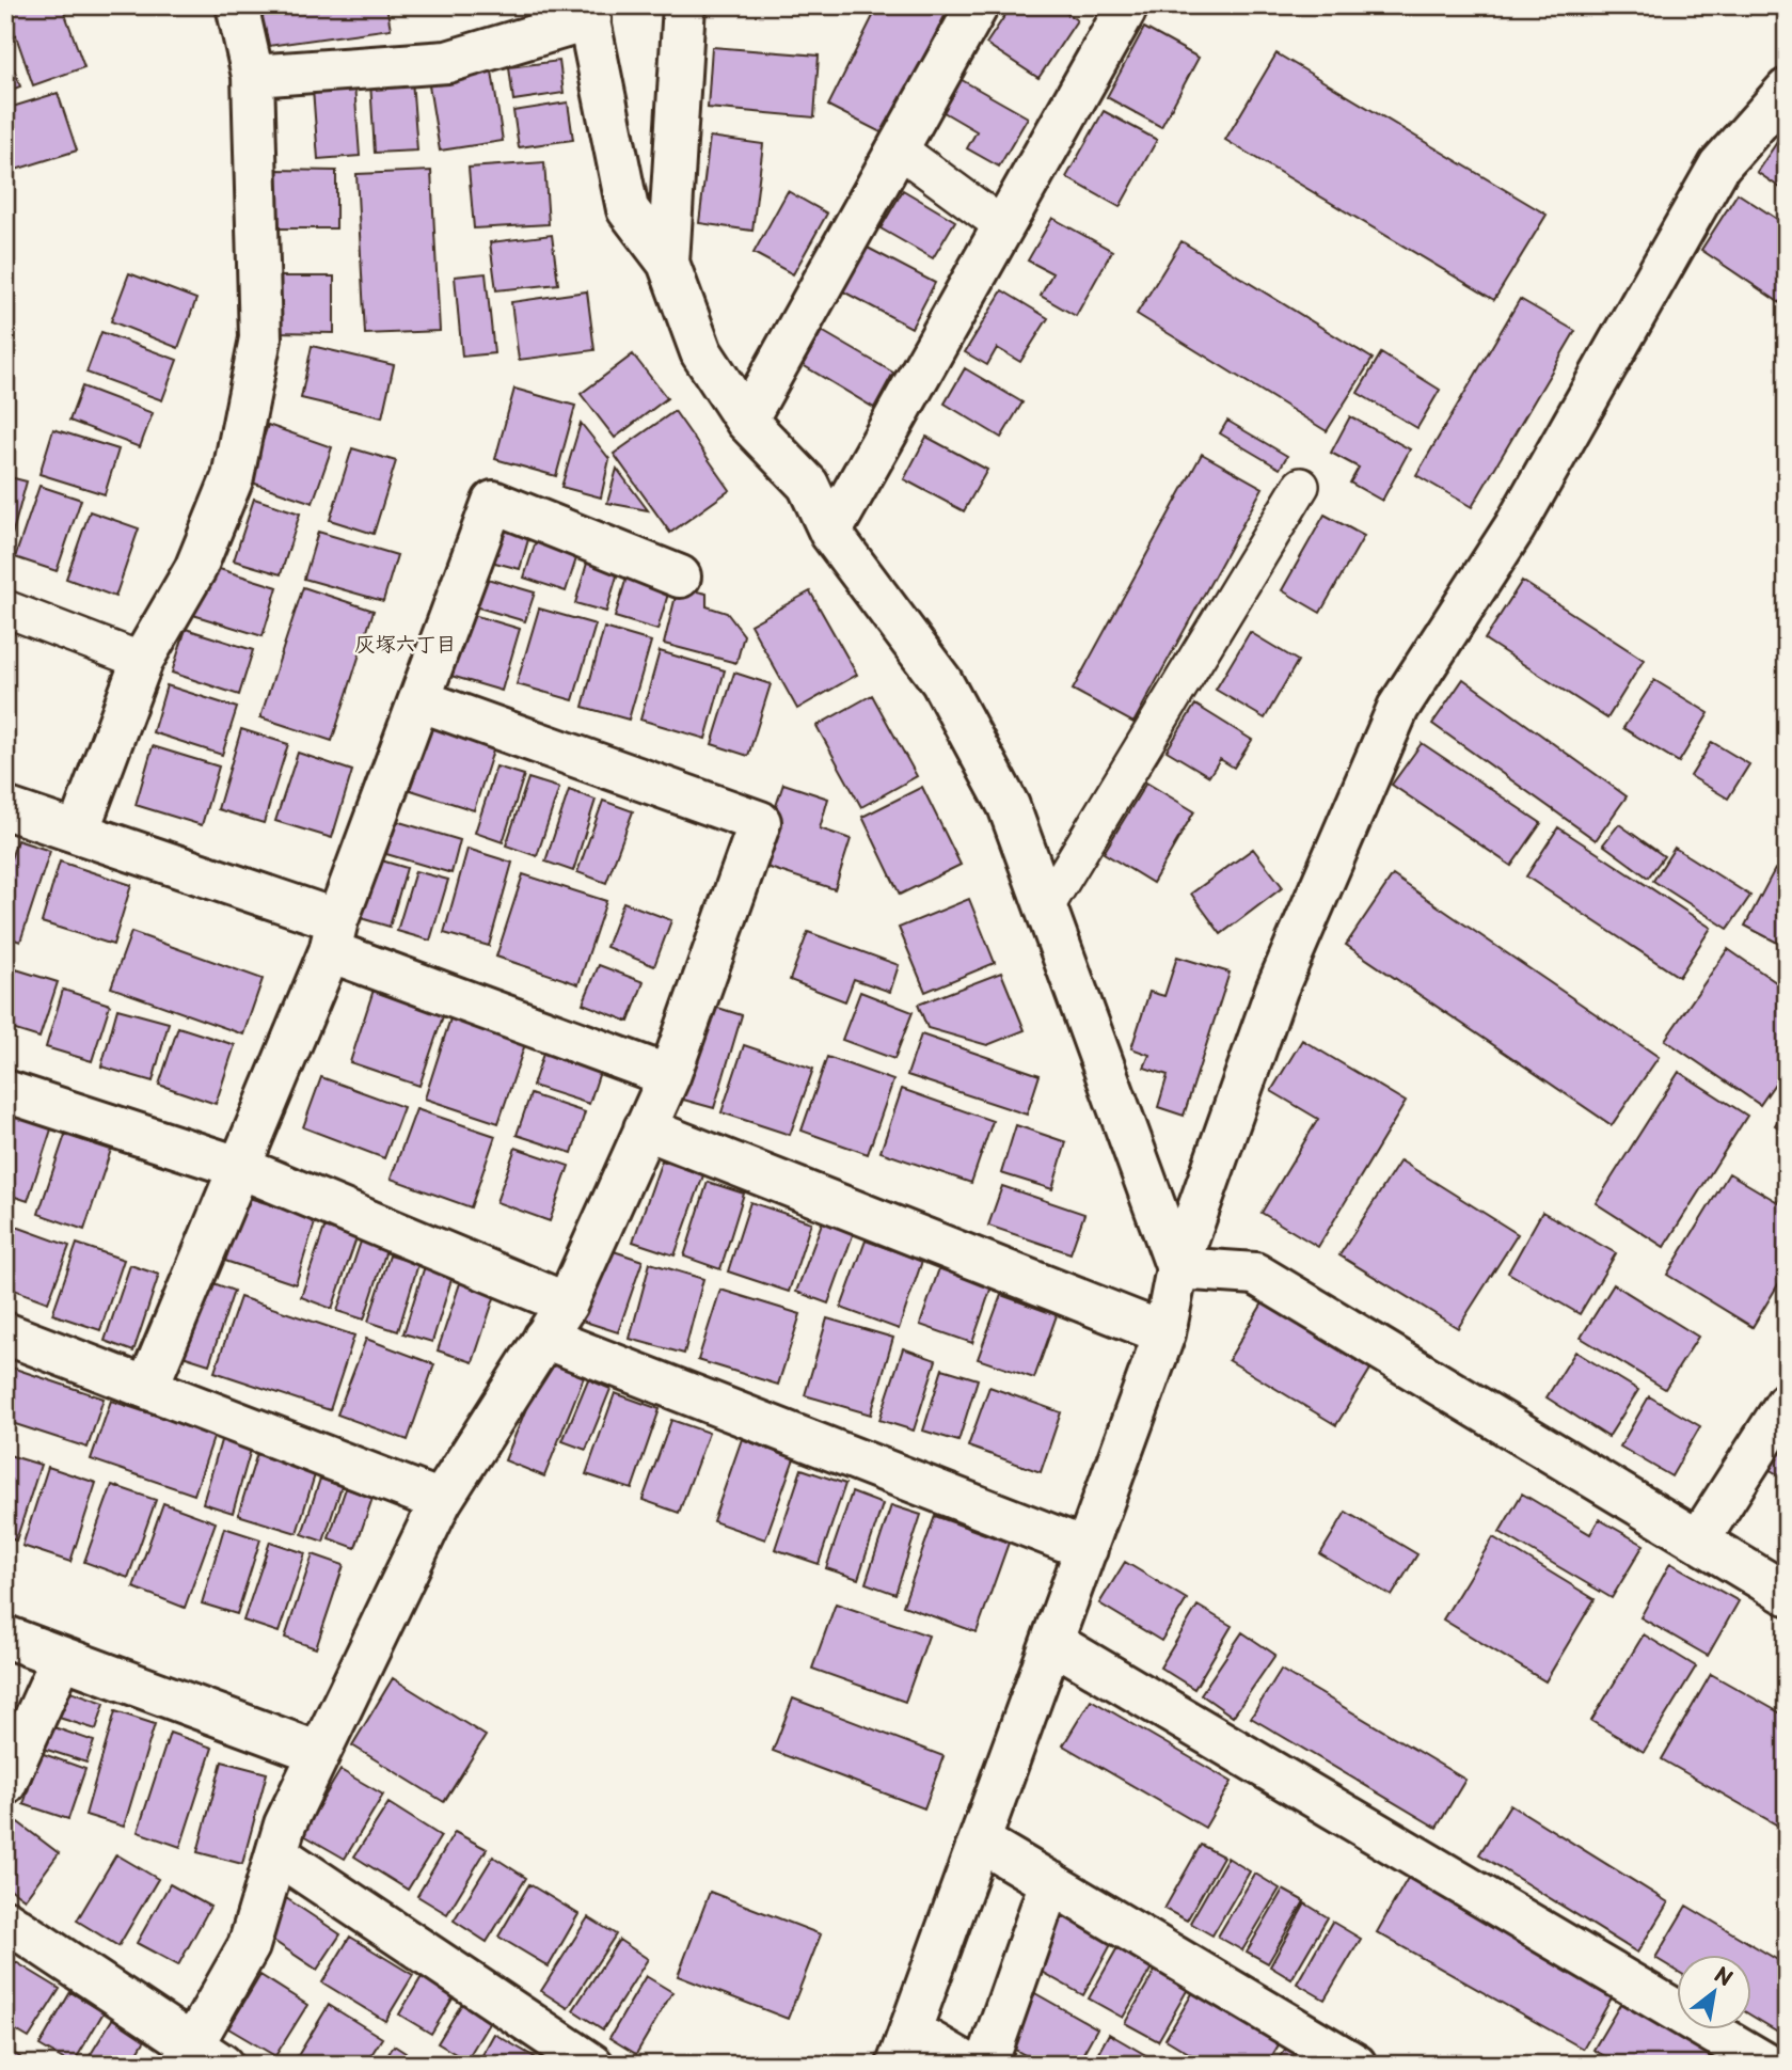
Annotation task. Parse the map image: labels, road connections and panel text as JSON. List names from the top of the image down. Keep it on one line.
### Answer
{"districts":["灰塚六丁目"],"north":"top right"}
